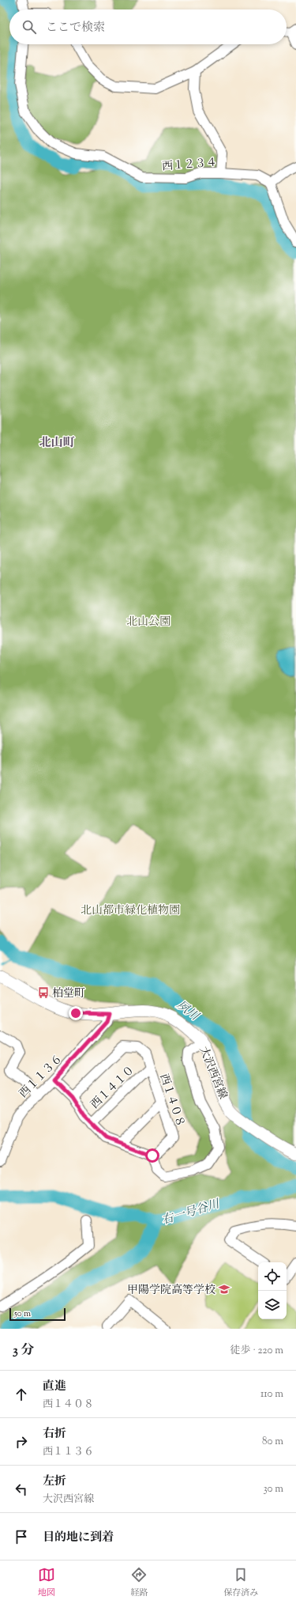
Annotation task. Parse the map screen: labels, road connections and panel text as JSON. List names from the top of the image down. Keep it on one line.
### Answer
{"streets":{"main road":["大沢西宮線"],"street":["西１２３４","西１１３６","西１４１０","西１４０８"]},"crossings":[["大沢西宮線","西１１３６"],["西１４１０","西１４０８"]],"districts":["北山町"],"water":["夙川","右一号谷川"],"parks":["北山公園","北山都市緑化植物園"],"places":{"bus stop":["柏堂町"],"school or university":["甲陽学院高等学校"]},"scale_bar":"50 m","page":{"search":"ここで検索","scale":"50 m","heading":["3 分","徒歩 · 220 m"],"list":[["直進","西１４０８","110 m"],["右折","西１１３６","80 m"],["左折","大沢西宮線","30 m"],"目的地に到着"],"nav":["地図","経路","保存済み"]}}
